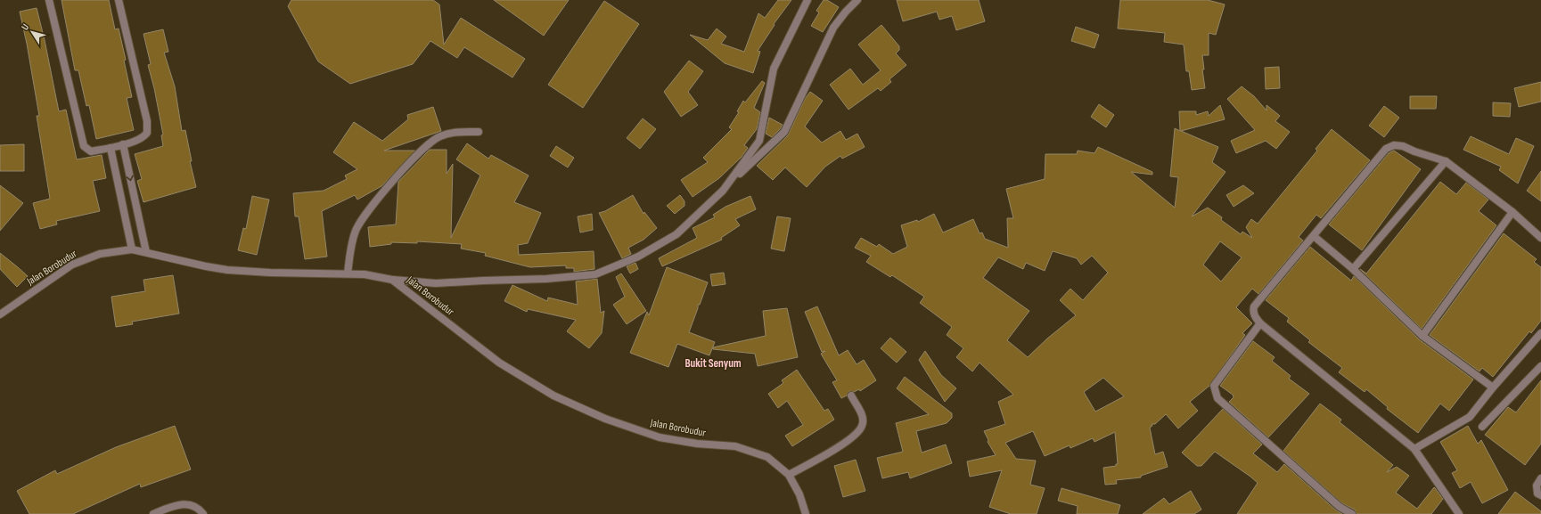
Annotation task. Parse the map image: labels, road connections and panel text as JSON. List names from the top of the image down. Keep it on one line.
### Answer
{"streets":{"street":["Jalan Borobudur"]},"districts":["Bukit Senyum"],"north":"top left"}
